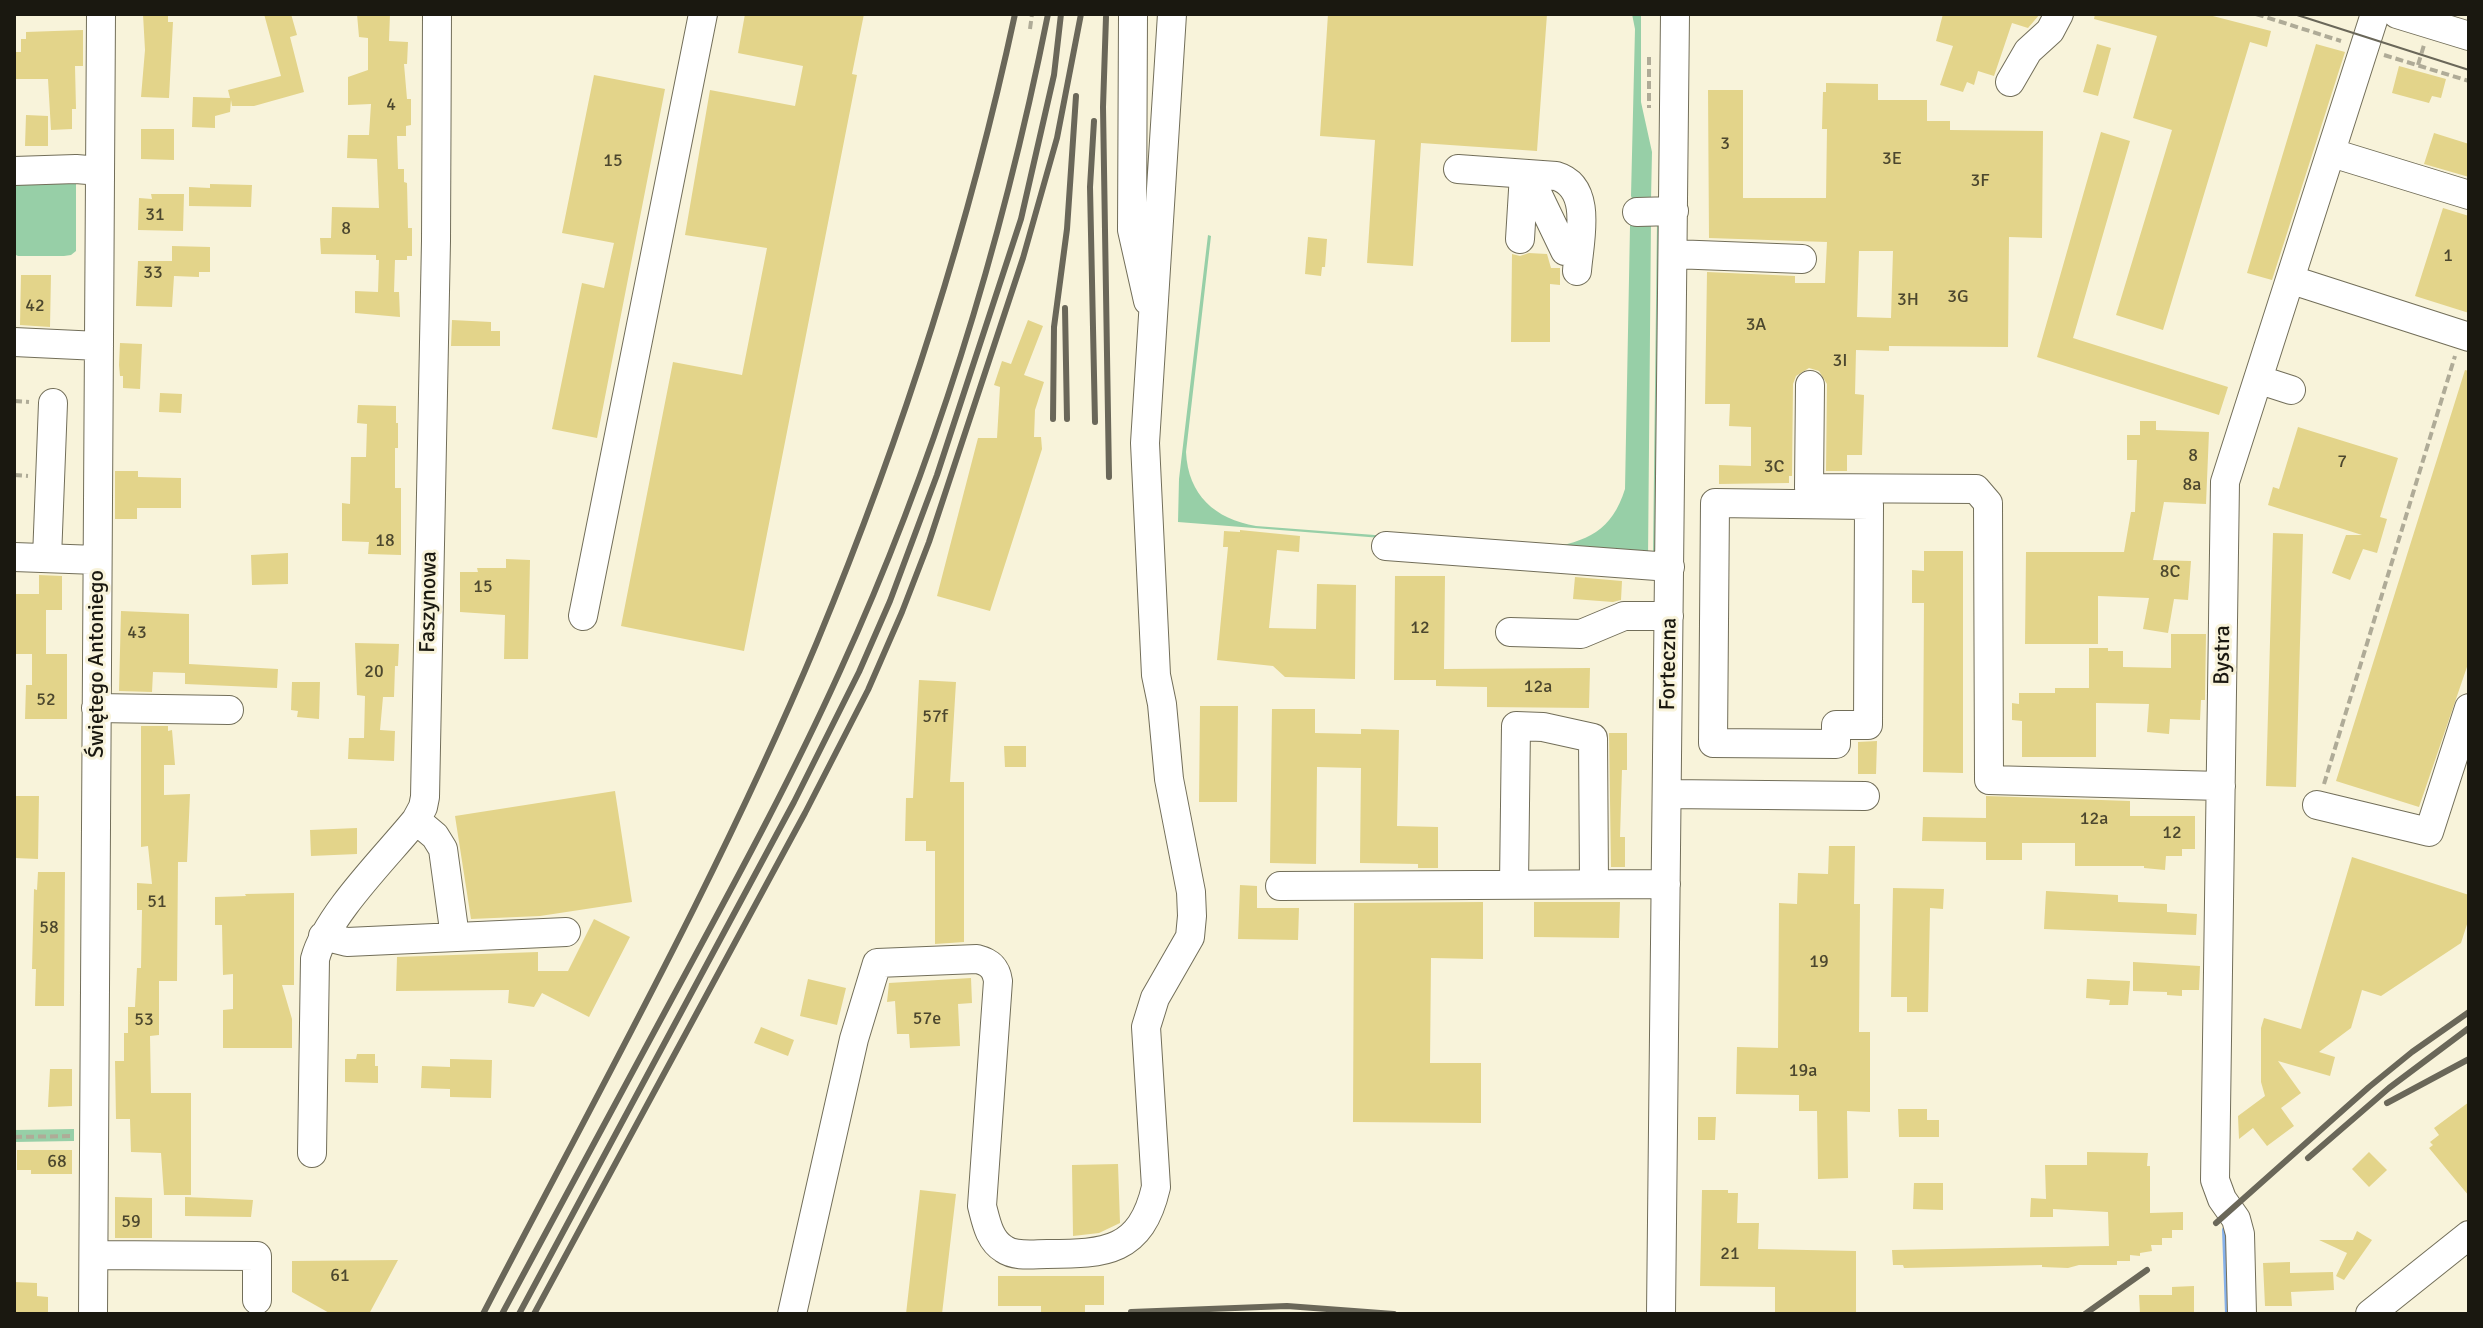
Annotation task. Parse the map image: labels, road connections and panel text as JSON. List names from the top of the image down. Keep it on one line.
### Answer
{"streets":{"street":["Faszynowa","Bystra","Świętego Antoniego","Forteczna"]},"house_numbers":["4","3","3E","15","3F","31","8","1","33","3G","3H","42","3A","3I","8","7","3C","8a","18","8C","15","12","43","20","12a","52","57f","12a","12","51","58","19","57e","53","19a","68","59","21","61"]}
